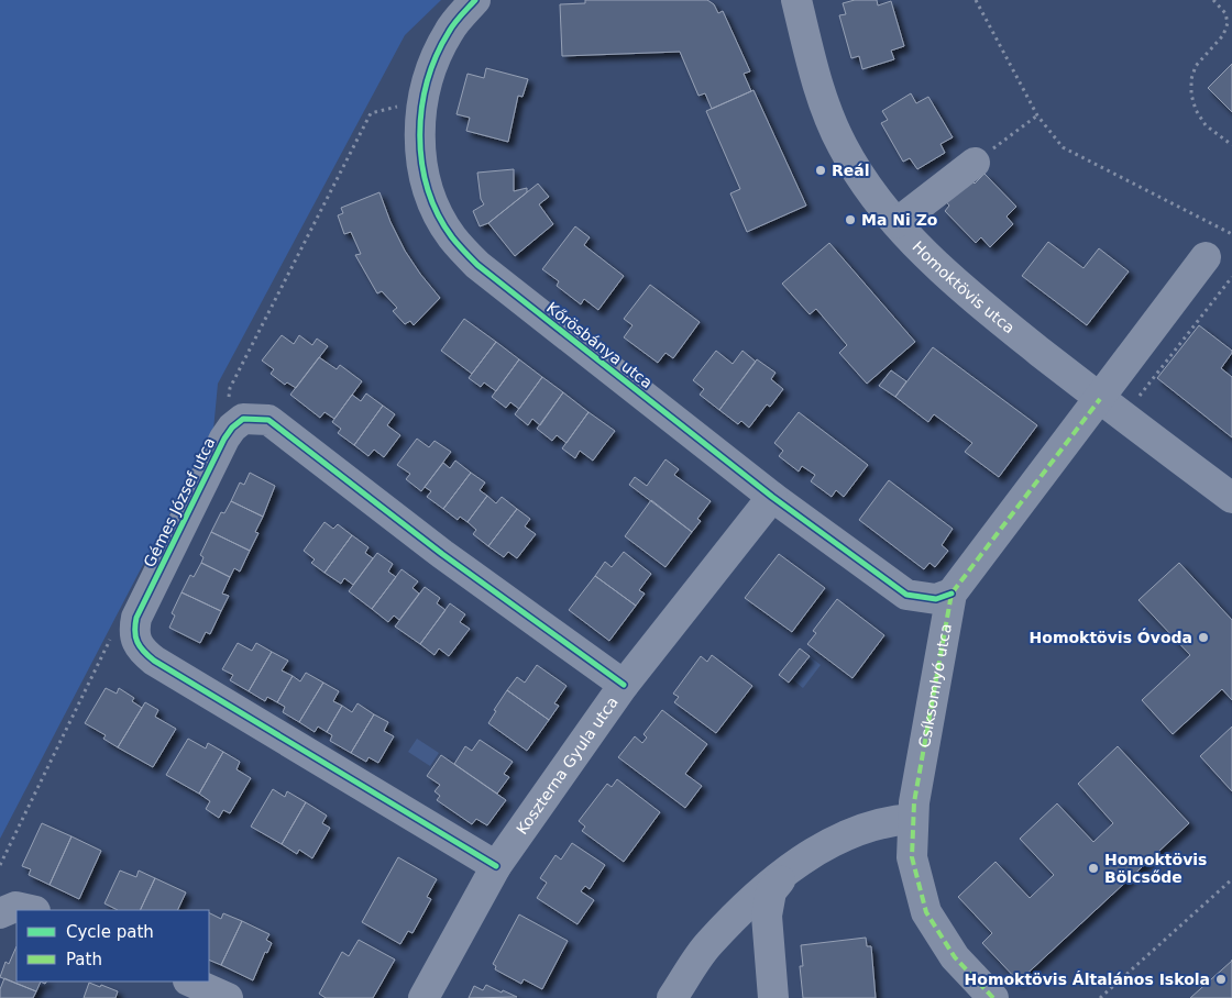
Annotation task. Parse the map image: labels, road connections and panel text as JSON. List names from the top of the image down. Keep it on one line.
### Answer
{"streets":{"street":["Homoktövis utca","Kőrösbánya utca","Gémes József utca","Csíksomlyó utca","Koszterna Gyula utca"]},"crossings":[["Homoktövis utca","Csíksomlyó utca"],["Kőrösbánya utca","Csíksomlyó utca"],["Kőrösbánya utca","Koszterna Gyula utca"],["Gémes József utca","Koszterna Gyula utca"]],"places":["Reál","Ma Ni Zo","Homoktövis Óvoda","Homoktövis Bölcsőde","Homoktövis Általános Iskola"],"legend":["Cycle path","Path"]}
